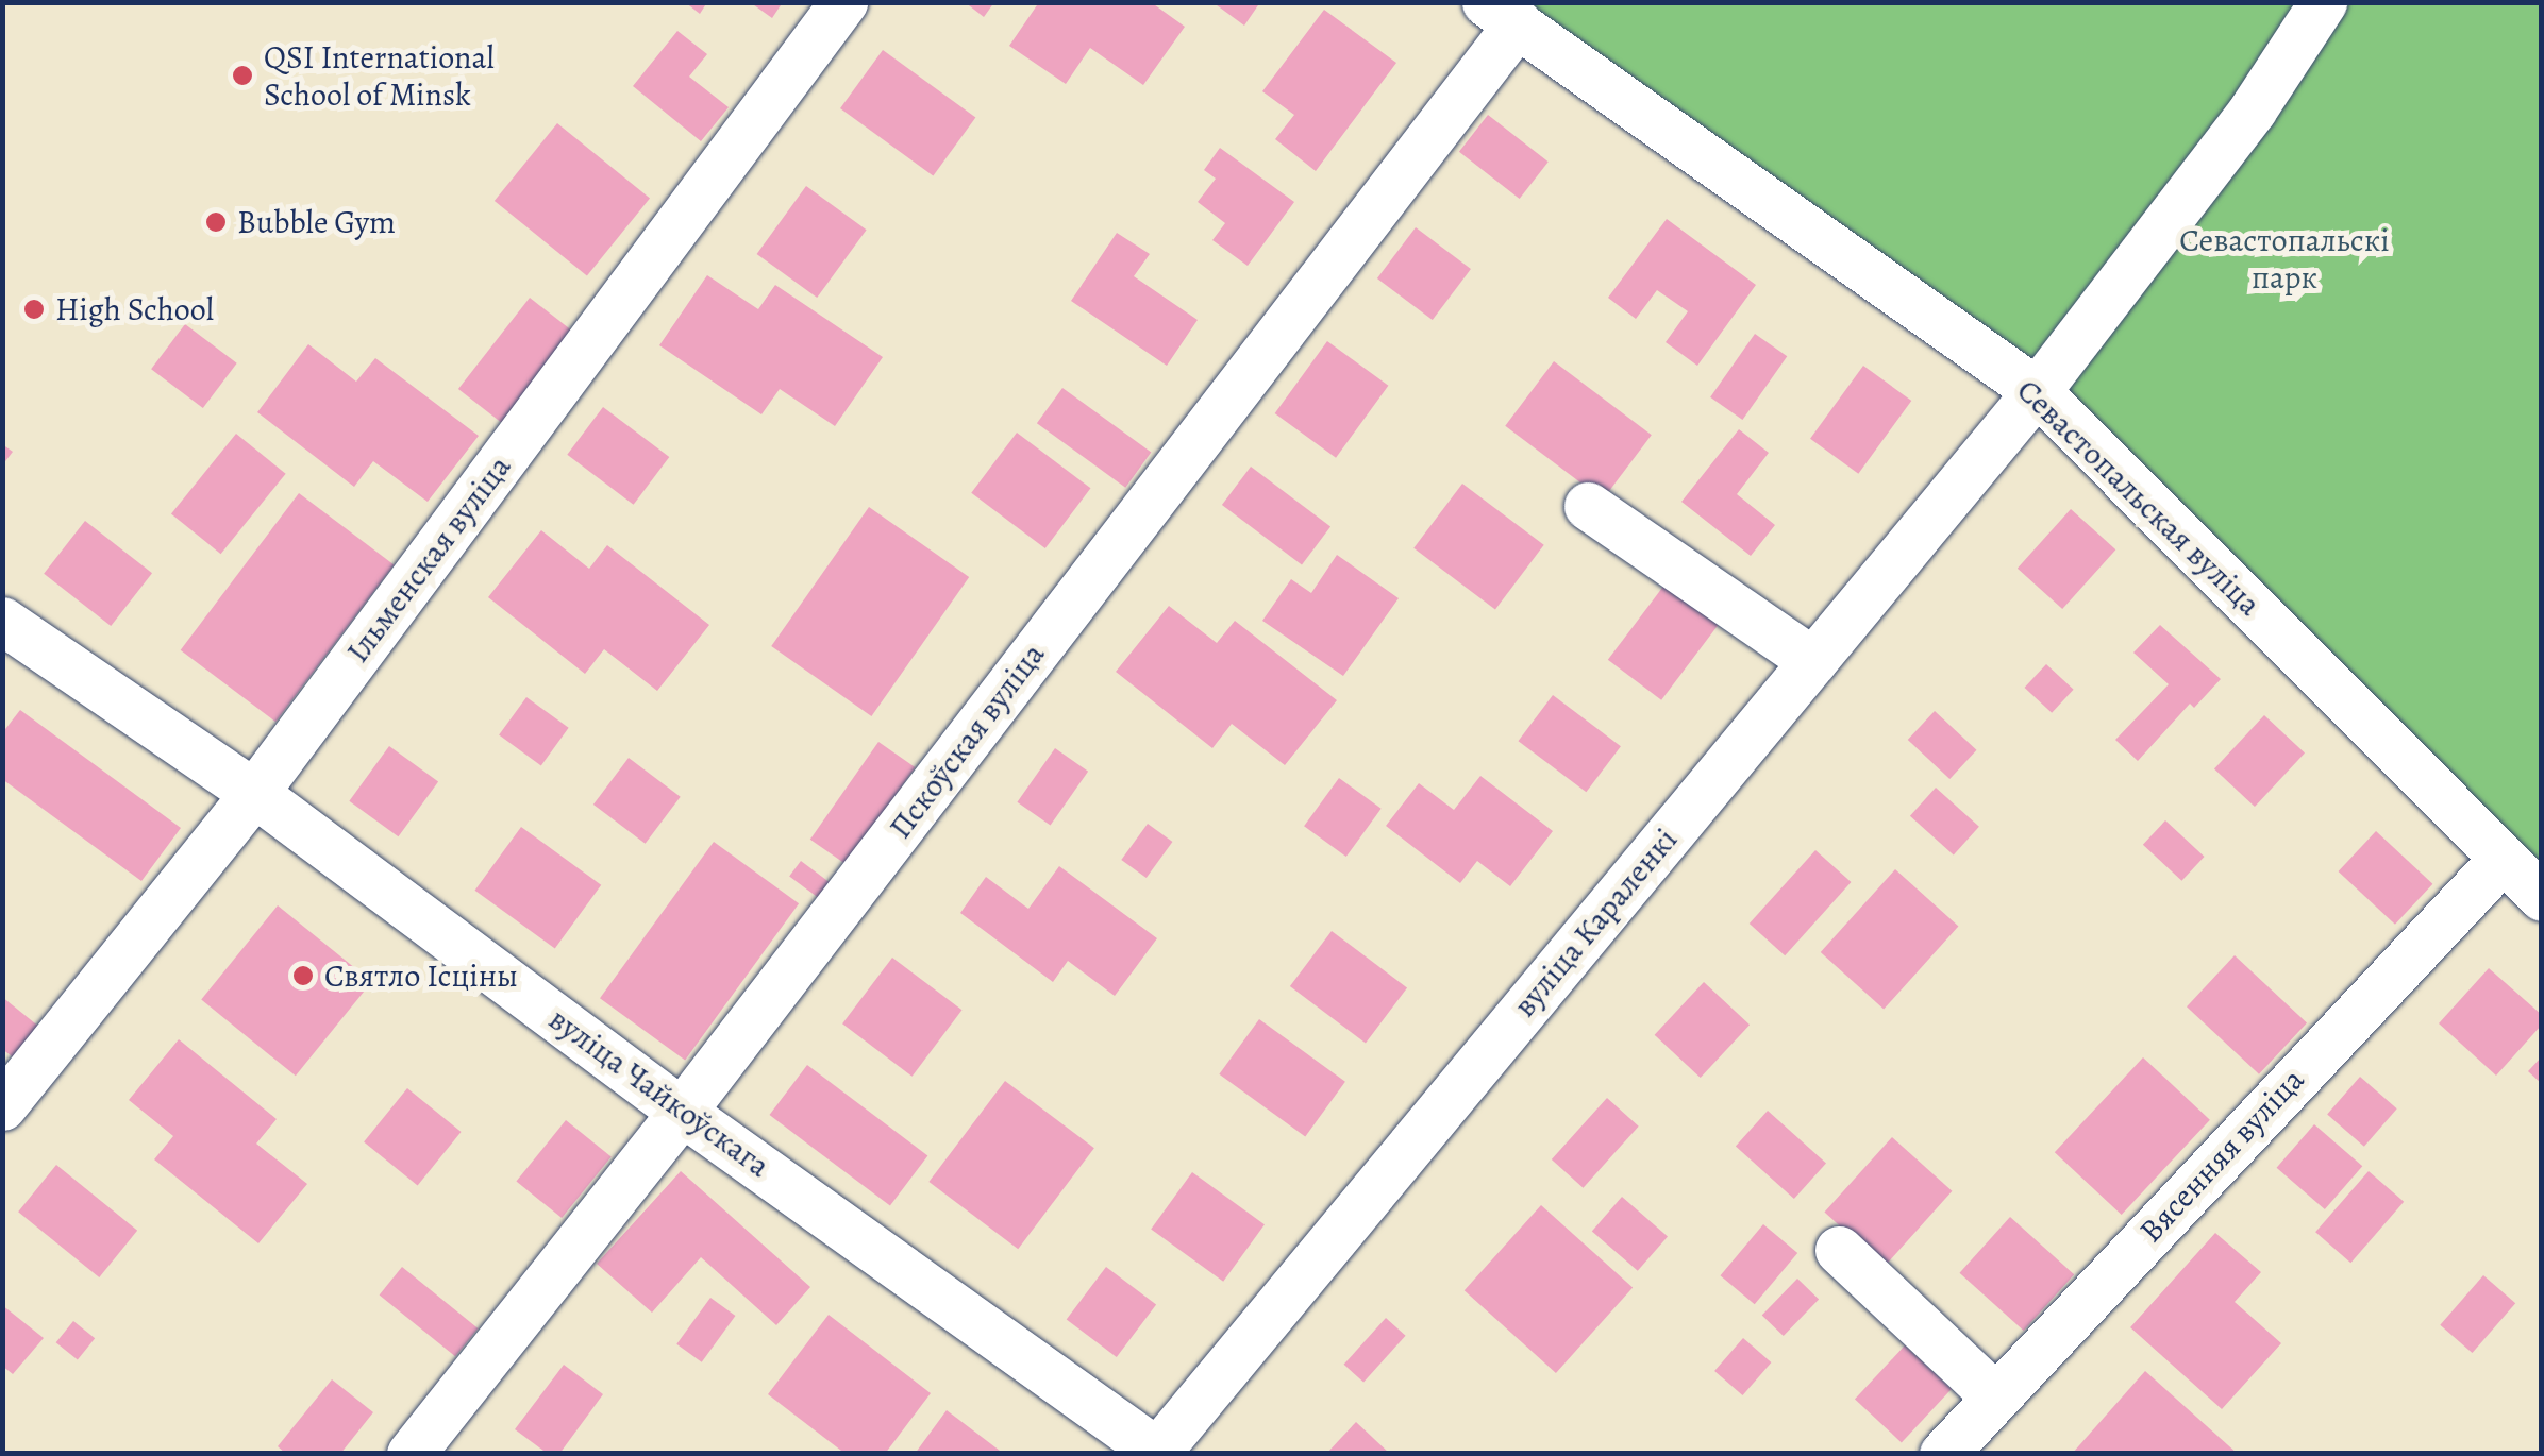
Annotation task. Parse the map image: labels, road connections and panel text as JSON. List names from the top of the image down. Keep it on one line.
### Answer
{"streets":{"street":["Севастопальская вуліца","Ільменская вуліца","Пскоўская вуліца","вуліца Караленкі","вуліца Чайкоўскага","Вясенняя вуліца"]},"crossings":[["Севастопальская вуліца","Пскоўская вуліца"],["Севастопальская вуліца","вуліца Караленкі"],["Севастопальская вуліца","Вясенняя вуліца"],["Ільменская вуліца","вуліца Чайкоўскага"],["Пскоўская вуліца","вуліца Чайкоўскага"],["вуліца Караленкі","вуліца Чайкоўскага"]],"parks":["Севастопальскі парк"],"places":["QSI International School of Minsk","Bubble Gym","High School","Святло Ісціны"]}
